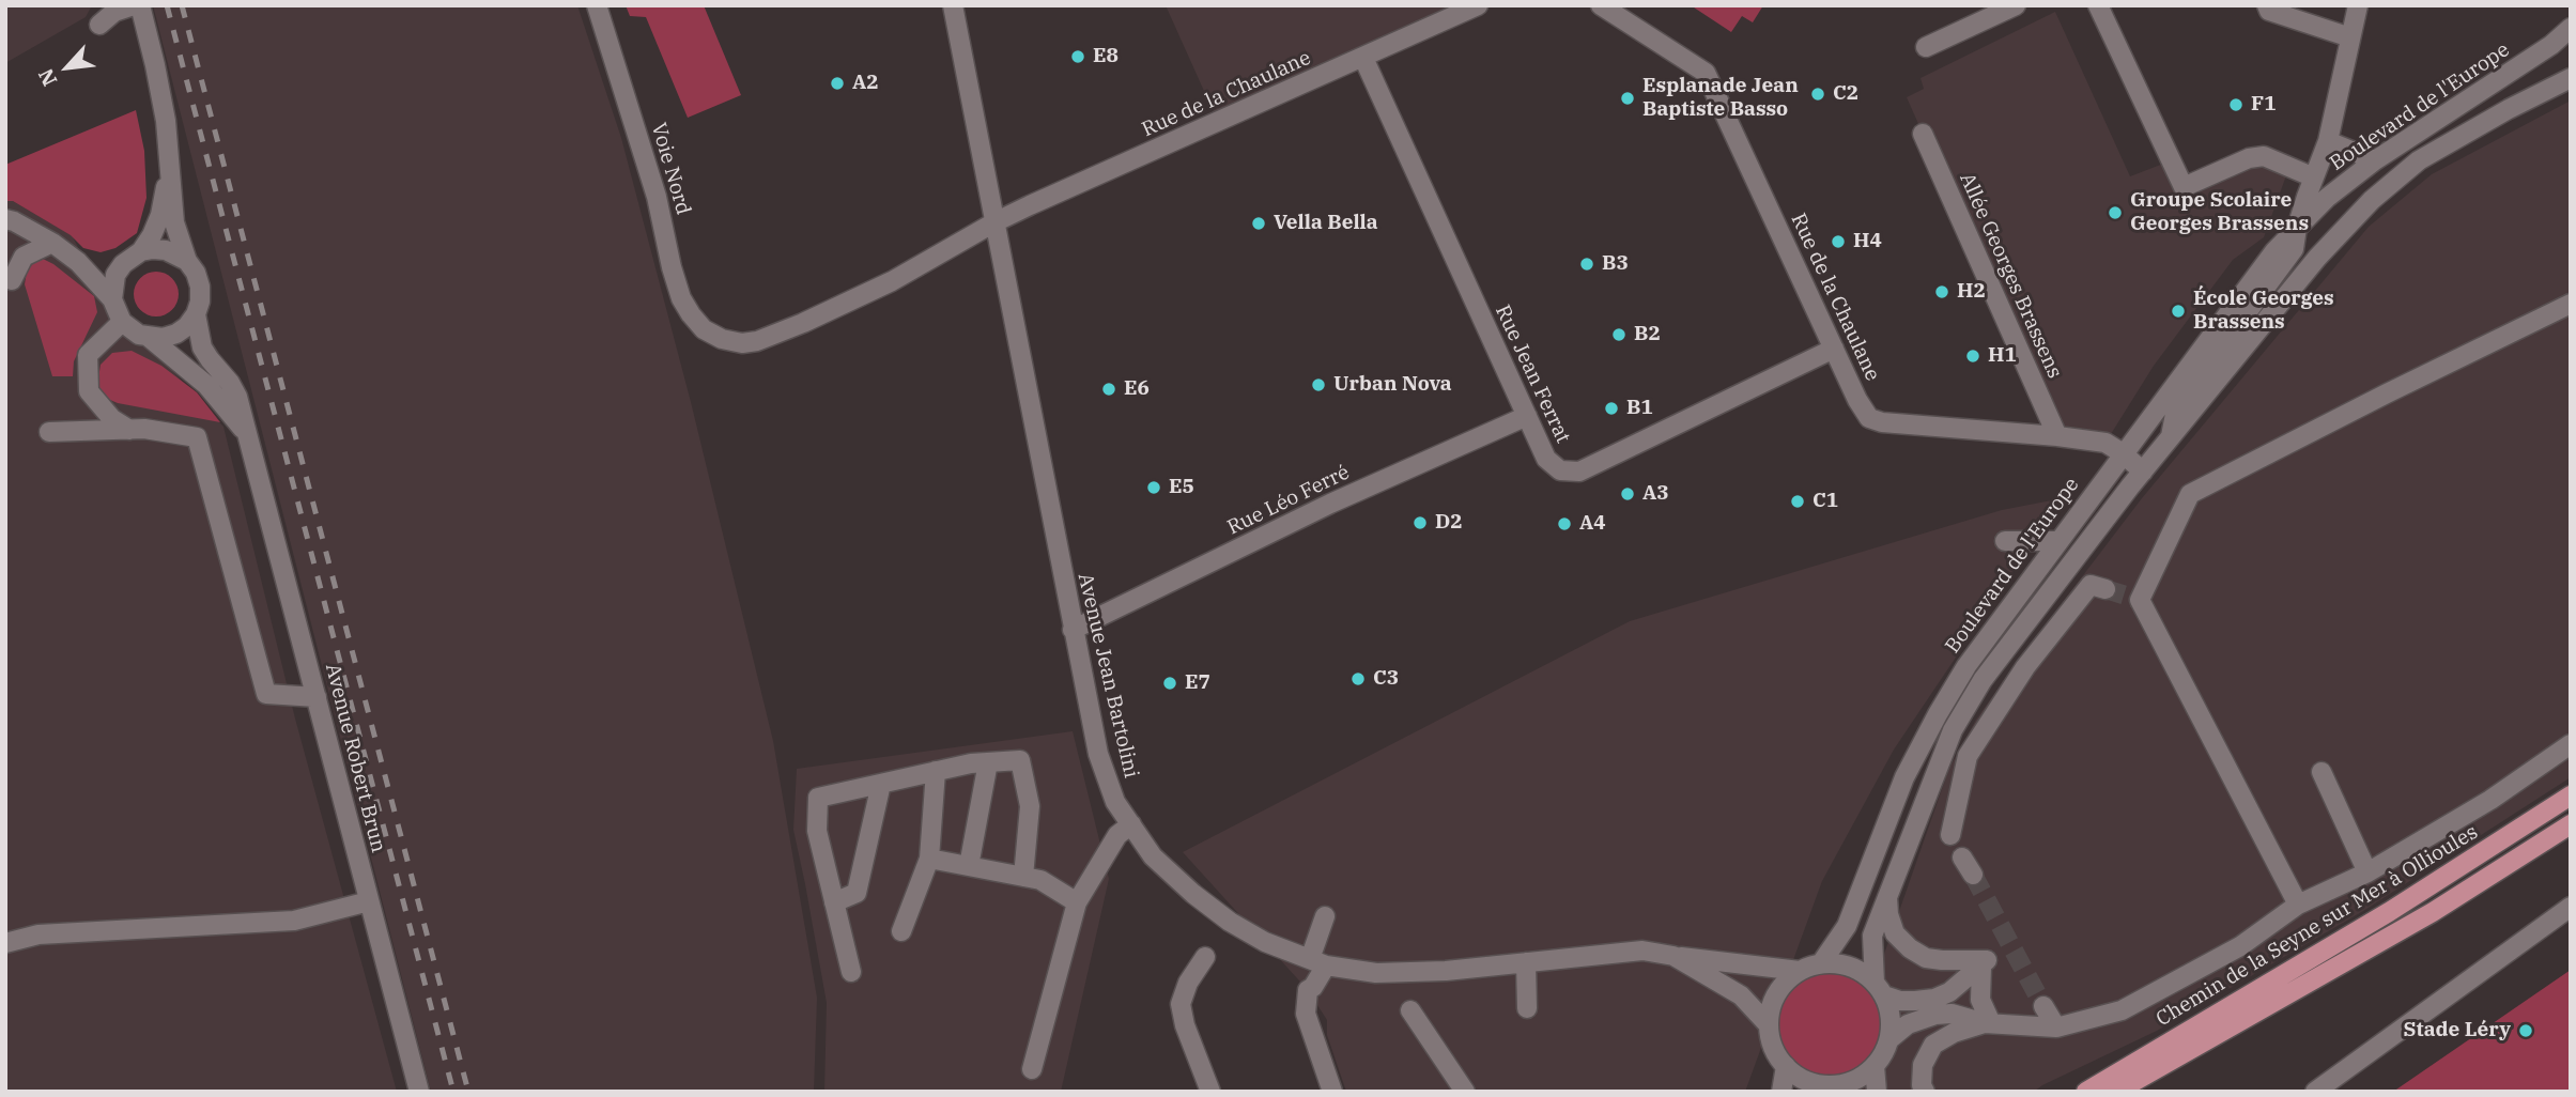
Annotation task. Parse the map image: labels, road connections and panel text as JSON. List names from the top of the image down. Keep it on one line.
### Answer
{"streets":{"main road":["Chemin de la Seyne sur Mer à Ollioules"],"street":["Rue de la Chaulane","Boulevard de l'Europe","Voie Nord","Allée Georges Brassens","Rue Jean Ferrat","Rue Léo Ferré","Avenue Jean Bartolini","Avenue Robert Brun"]},"crossings":[["Rue de la Chaulane","Boulevard de l'Europe"],["Rue de la Chaulane","Voie Nord"],["Rue de la Chaulane","Allée Georges Brassens"],["Rue de la Chaulane","Rue Jean Ferrat"],["Rue de la Chaulane","Avenue Jean Bartolini"],["Boulevard de l'Europe","Avenue Jean Bartolini"],["Rue Jean Ferrat","Rue Léo Ferré"],["Rue Léo Ferré","Avenue Jean Bartolini"]],"places":["E8","A2","C2","Esplanade Jean Baptiste Basso","F1","Groupe Scolaire Georges Brassens","Vella Bella","H4","B3","H2","École Georges Brassens","B2","H1","Urban Nova","E6","B1","E5","A3","C1","D2","A4","C3","E7","Stade Léry"],"north":"bottom left"}
